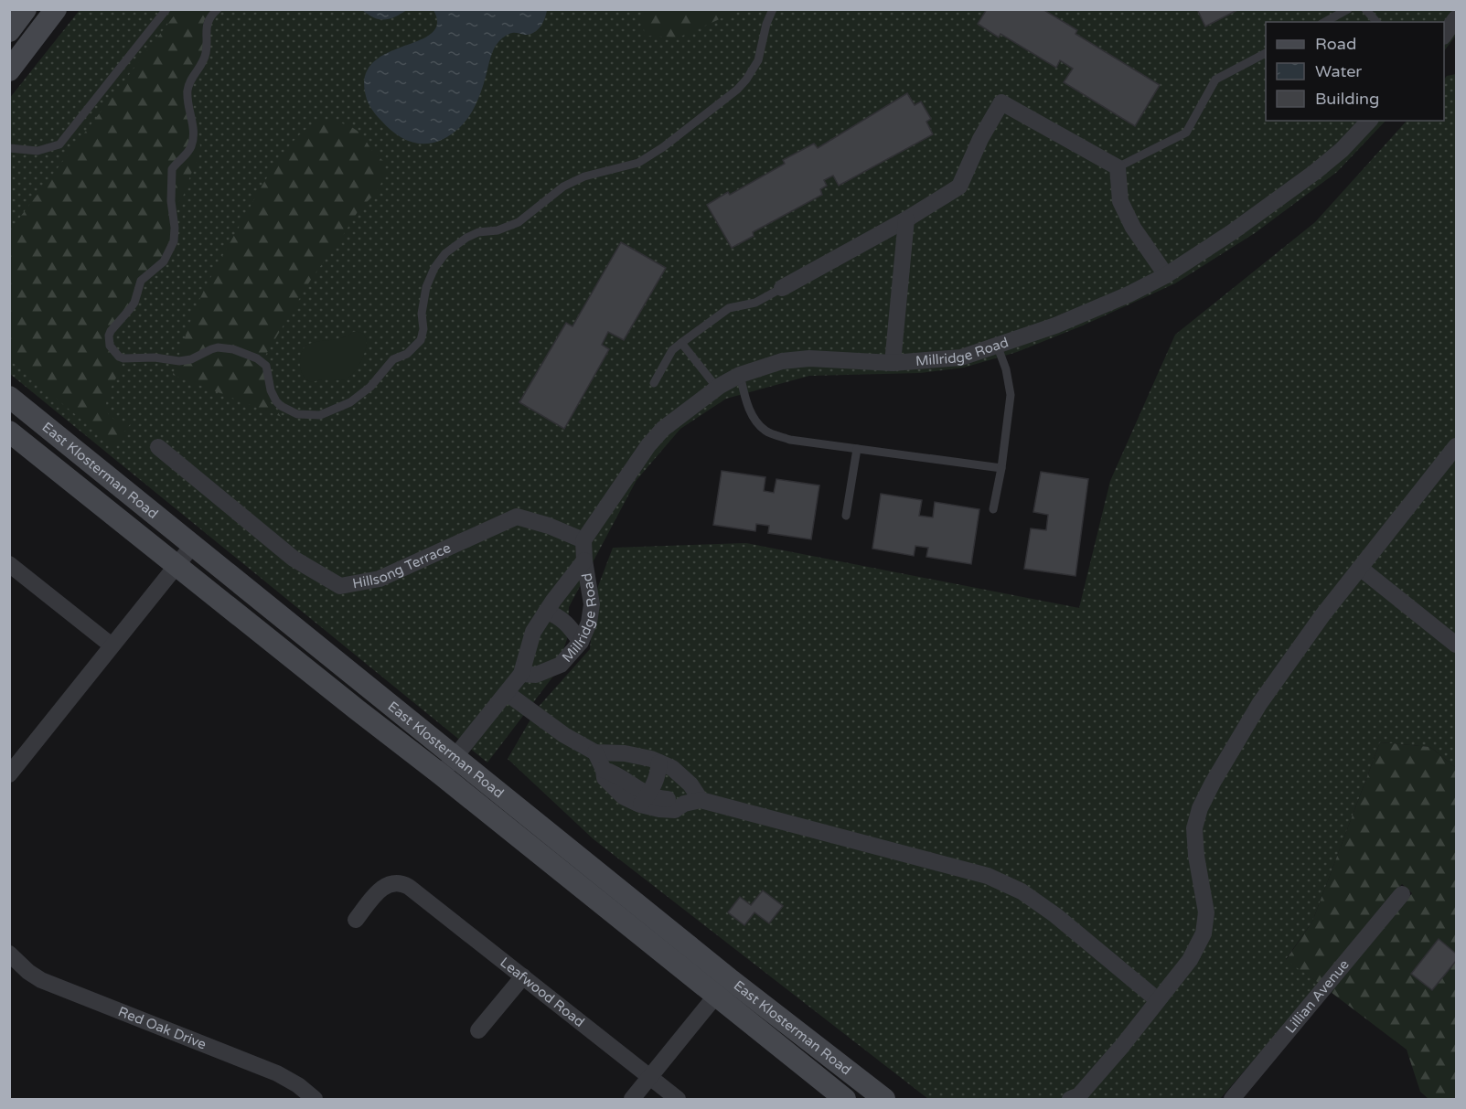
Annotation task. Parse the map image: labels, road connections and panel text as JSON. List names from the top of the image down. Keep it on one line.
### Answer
{"streets":{"main road":["East Klosterman Road"],"street":["Millridge Road","Hillsong Terrace","Leafwood Road","Lillian Avenue","Red Oak Drive"]},"crossings":[["Millridge Road","East Klosterman Road"],["Millridge Road","Hillsong Terrace"]],"legend":["Road","Water","Building"]}
